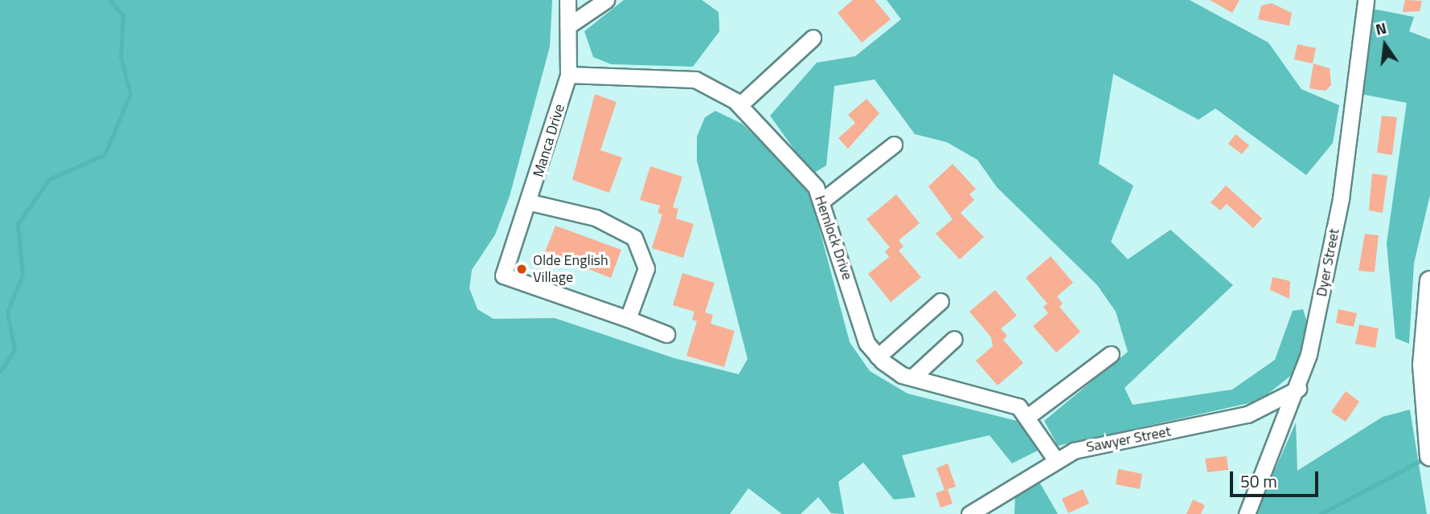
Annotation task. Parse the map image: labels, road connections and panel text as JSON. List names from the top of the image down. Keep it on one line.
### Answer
{"streets":{"street":["Manca Drive","Hemlock Drive","Dyer Street","Sawyer Street"]},"crossings":[["Manca Drive","Hemlock Drive"],["Hemlock Drive","Sawyer Street"],["Dyer Street","Sawyer Street"]],"places":["Olde English Village"],"scale_bar":"50 m","north":"top"}
